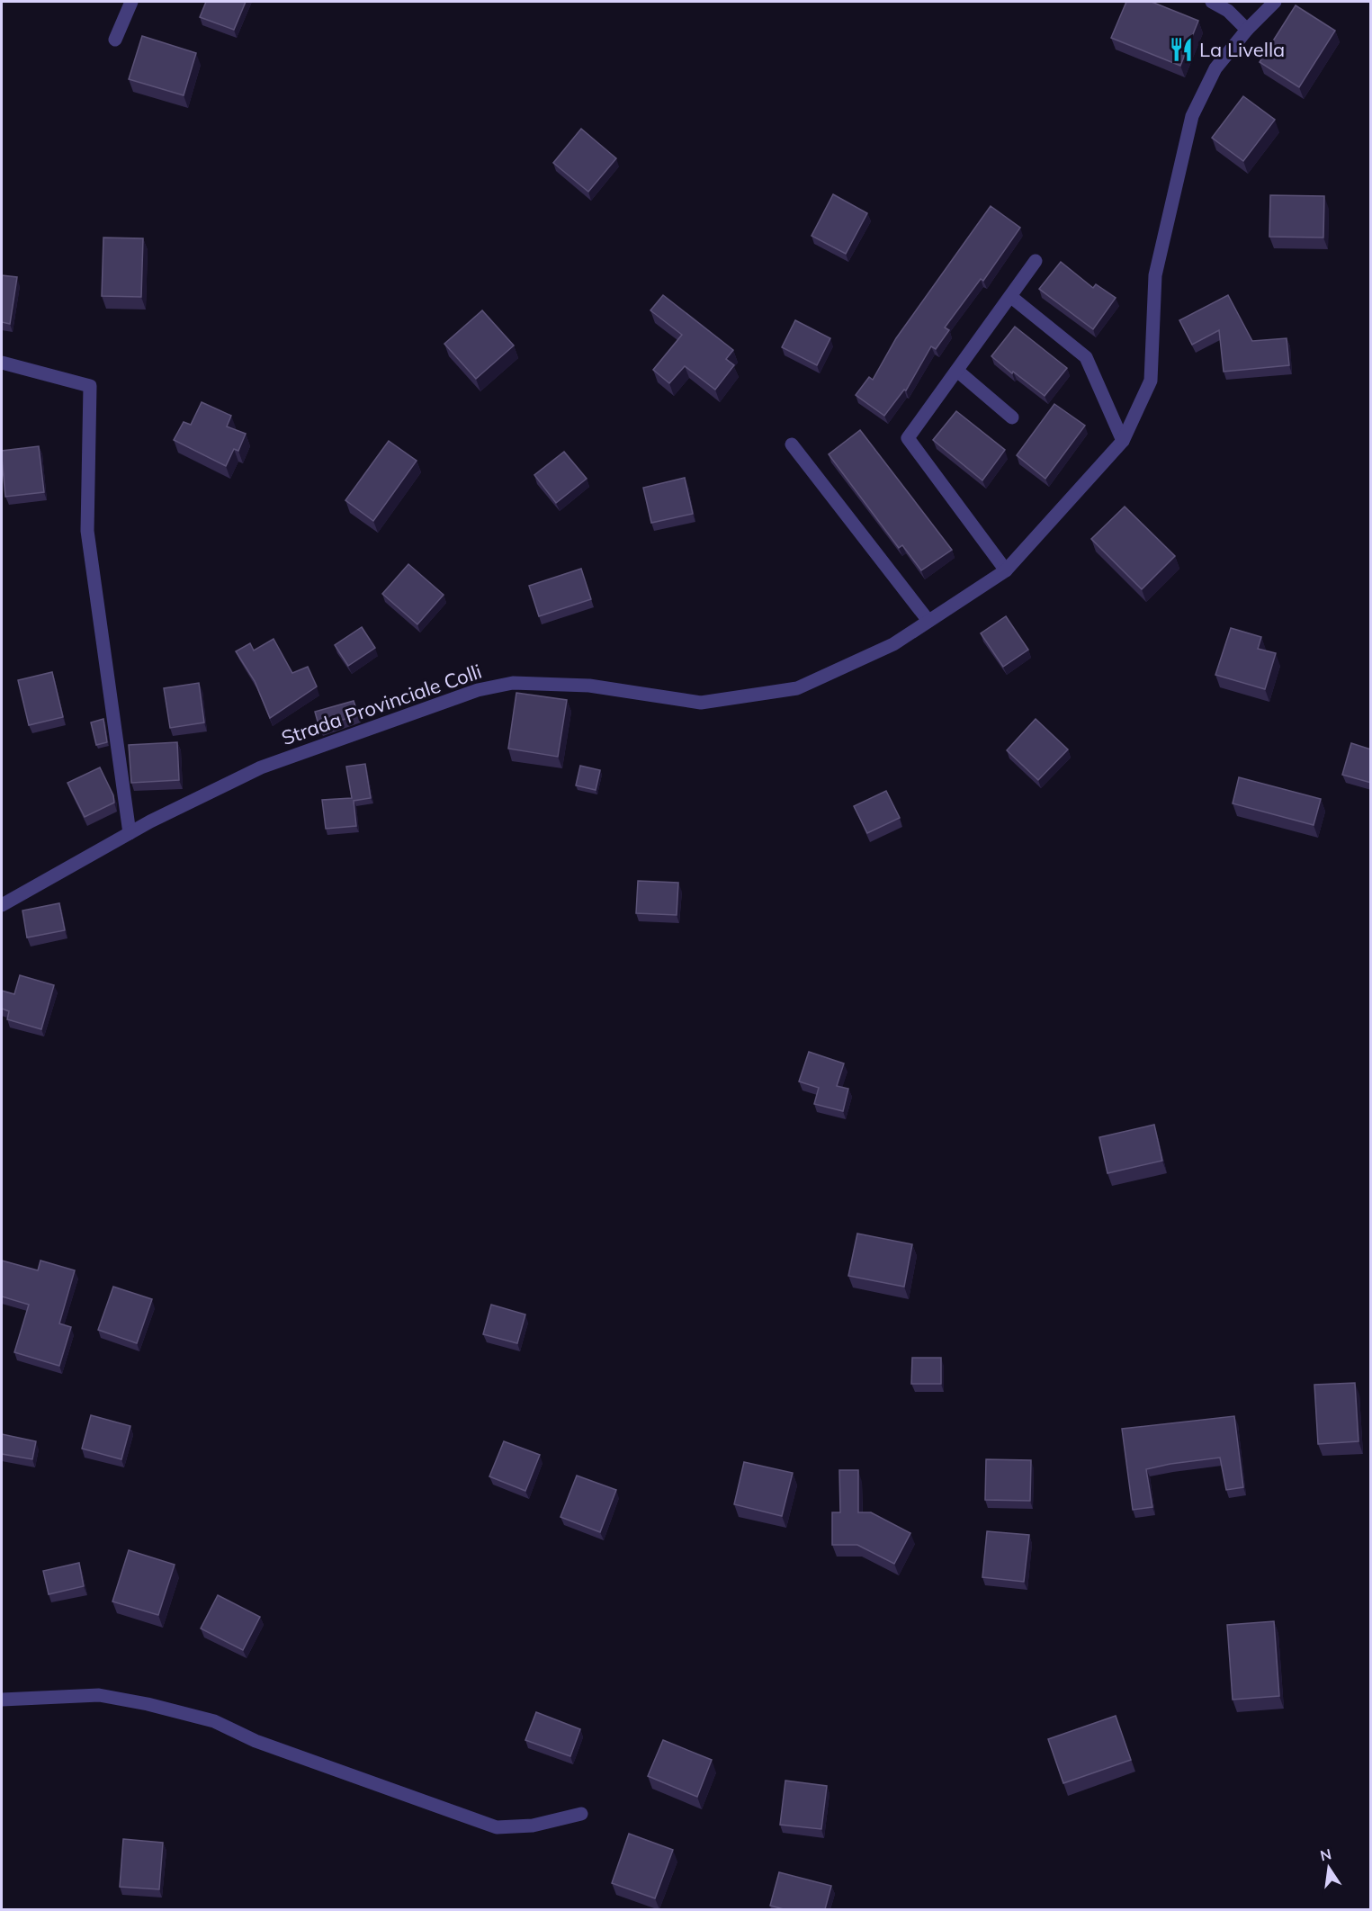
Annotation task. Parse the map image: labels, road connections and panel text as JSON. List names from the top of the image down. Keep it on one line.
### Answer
{"streets":{"street":["Strada Provinciale Colli"]},"places":{"restaurant":["La Livella"]},"north":"top"}
